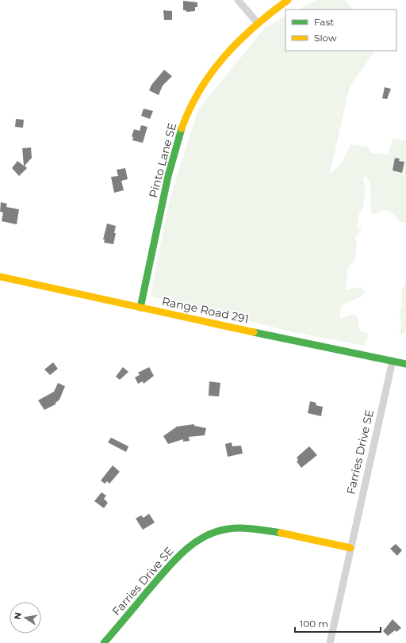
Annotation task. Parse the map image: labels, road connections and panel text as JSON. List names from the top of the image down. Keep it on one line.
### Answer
{"streets":{"street":["Pinto Lane SE","Range Road 291","Farries Drive SE"]},"crossings":[["Pinto Lane SE","Range Road 291"],["Range Road 291","Farries Drive SE"]],"legend":["Fast","Slow"],"scale_bar":"100 m","north":"left"}
